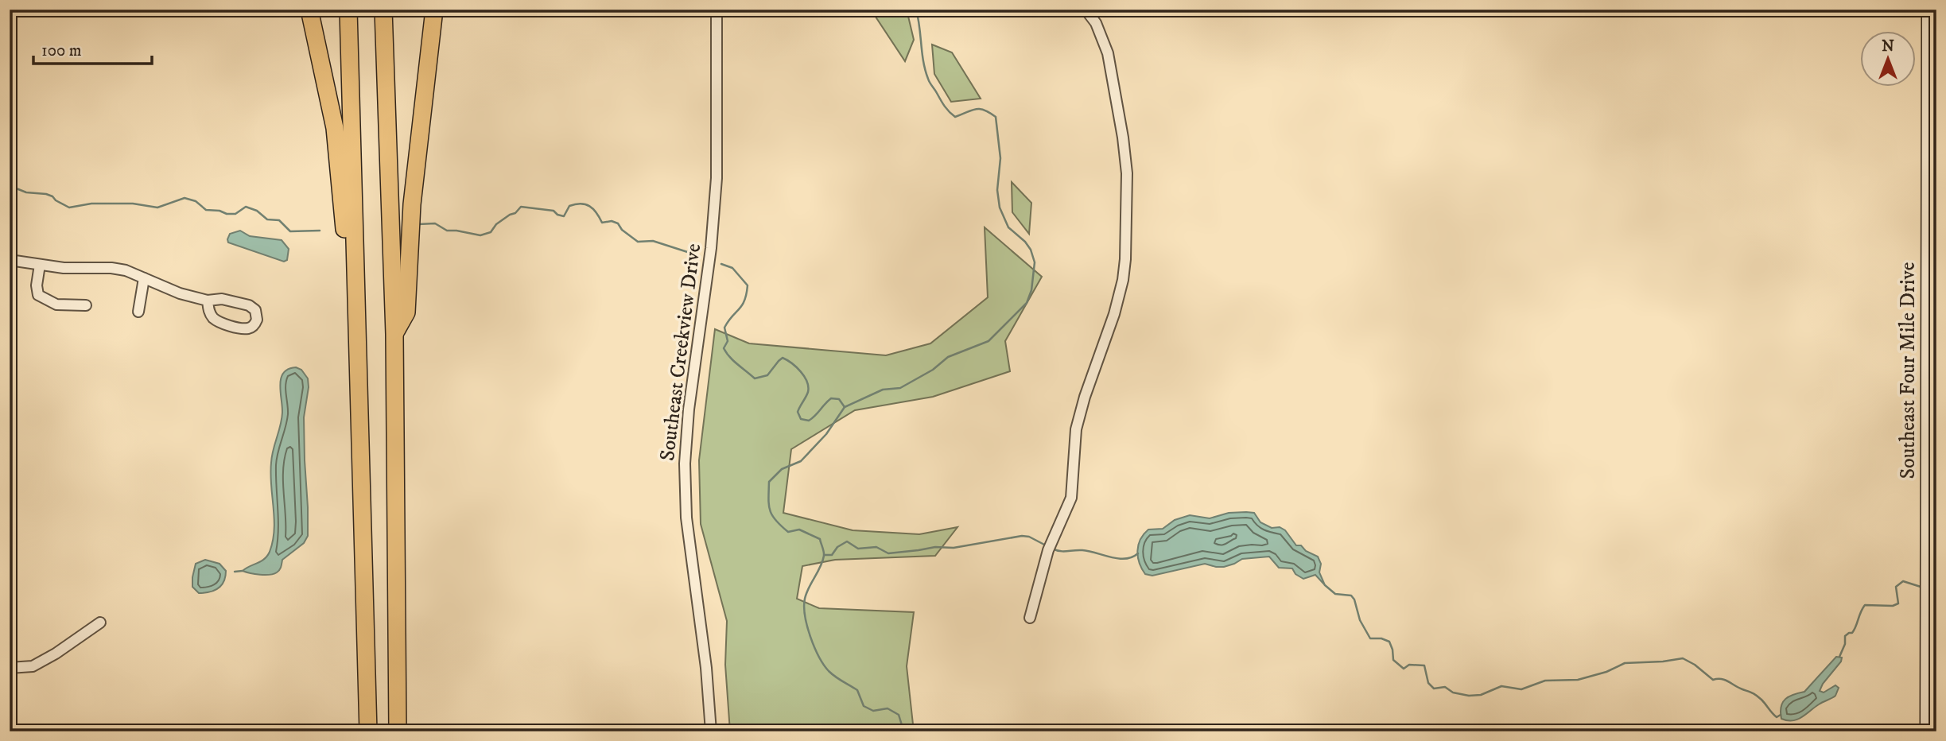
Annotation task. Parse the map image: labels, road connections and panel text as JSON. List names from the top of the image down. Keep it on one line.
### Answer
{"streets":{"main road":["Southeast Four Mile Drive"],"street":["Southeast Creekview Drive"]},"scale_bar":"100 m","north":"top"}
